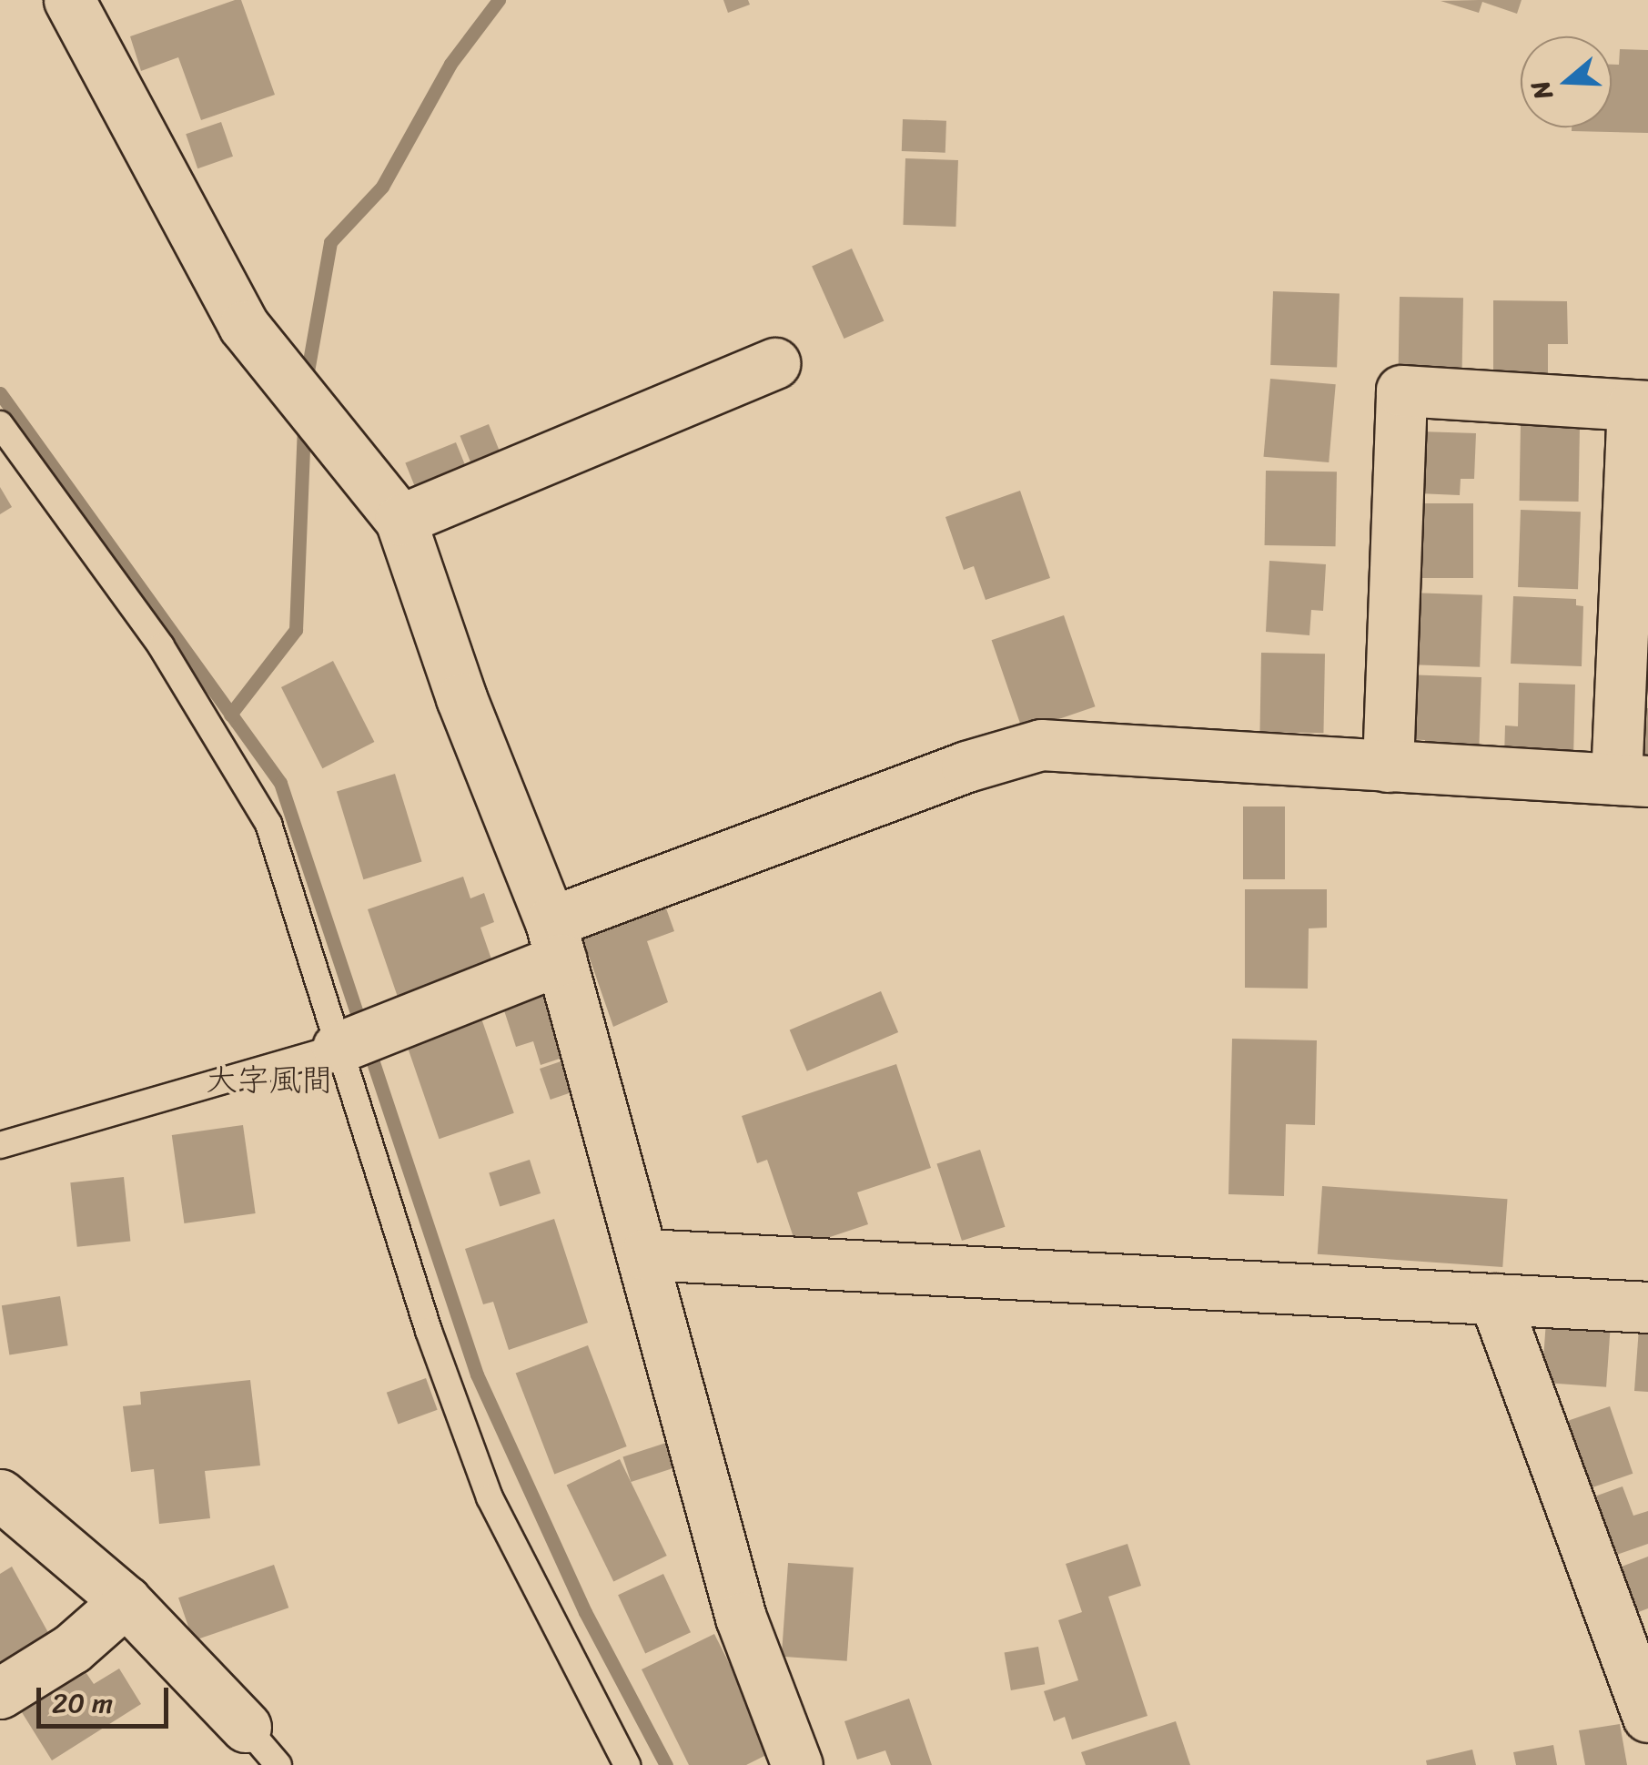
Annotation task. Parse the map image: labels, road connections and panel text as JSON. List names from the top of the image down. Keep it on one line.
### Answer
{"districts":["大字風間"],"scale_bar":"20 m","north":"left"}
